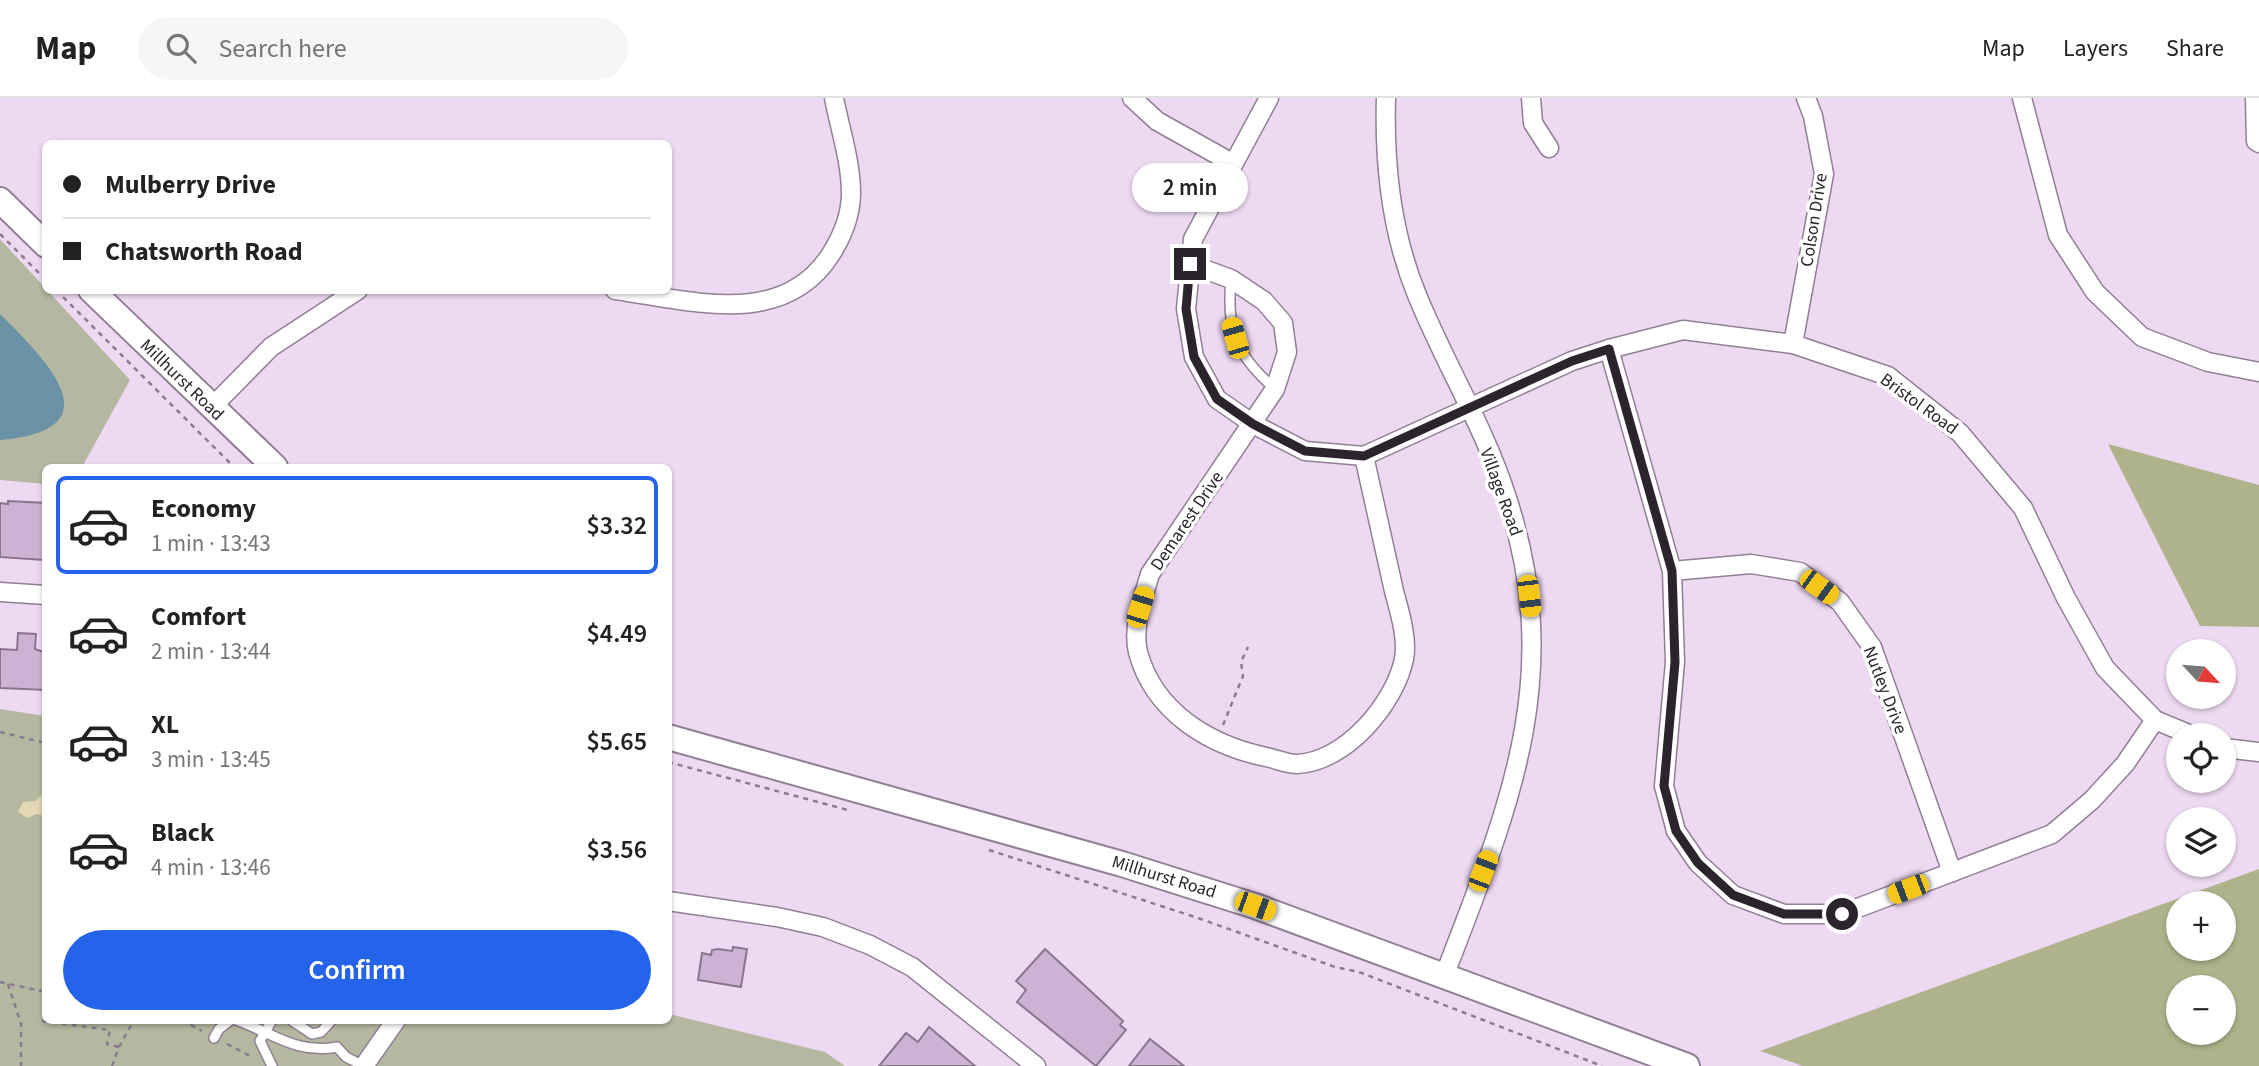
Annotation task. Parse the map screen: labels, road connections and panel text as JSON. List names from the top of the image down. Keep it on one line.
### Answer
{"streets":{"street":["Colson Drive","Millhurst Road","Bristol Road","Village Road","Demarest Drive","Nutley Drive"]},"crossings":[["Colson Drive","Bristol Road"],["Millhurst Road","Village Road"],["Bristol Road","Village Road"],["Bristol Road","Demarest Drive"]],"north":"bottom right","page":{"header":"Map","search":"Search here","nav":["Map","Layers","Share"],"banner":["Mulberry Drive","Chatsworth Road"],"bubble":"2 min","list":[{"name":"Economy","note":"1 min · 13:43","value":"$3.32"},{"name":"Comfort","note":"2 min · 13:44","value":"$4.49"},{"name":"XL","note":"3 min · 13:45","value":"$5.65"},{"name":"Black","note":"4 min · 13:46","value":"$3.56"}],"map_buttons":["+","−"],"buttons":"Confirm"}}
